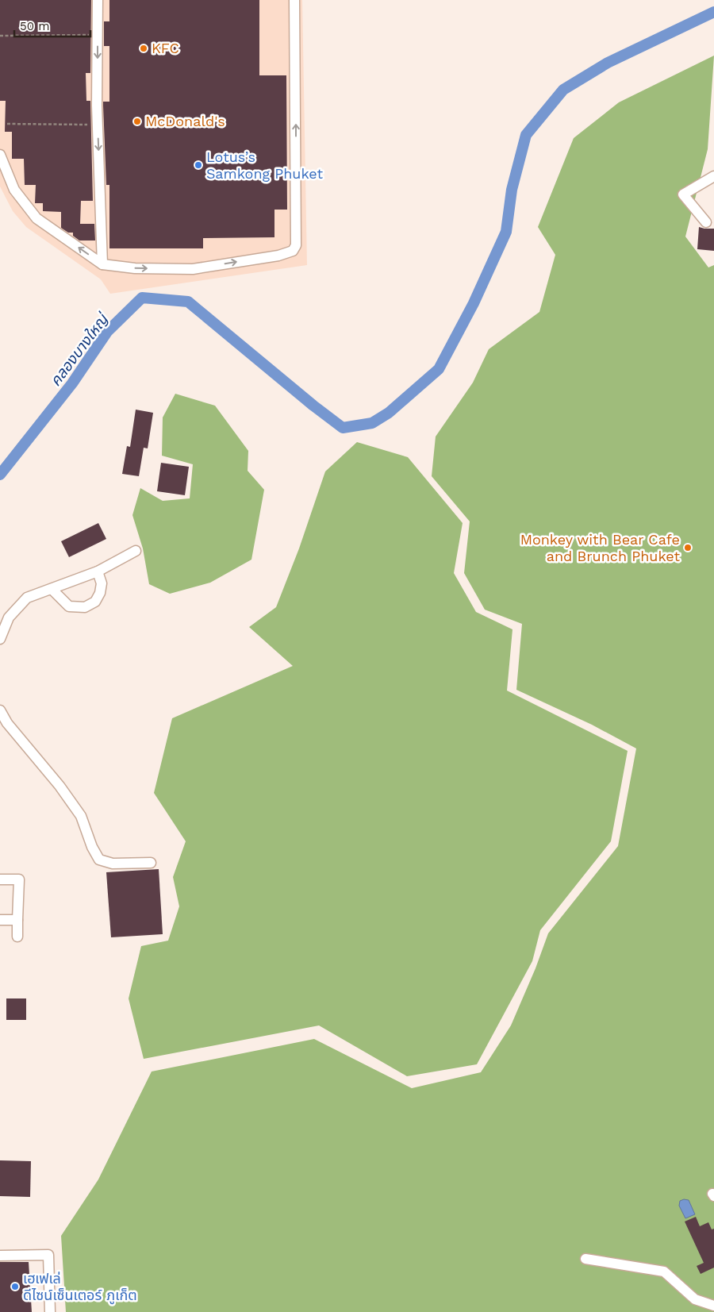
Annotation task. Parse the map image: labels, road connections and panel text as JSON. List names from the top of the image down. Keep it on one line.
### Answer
{"water":["คลองบางใหญ่"],"places":["KFC","McDonald's","Lotus’s Samkong Phuket","Monkey with Bear Cafe and Brunch Phuket","เฮเฟเล่ ดีไซน์เซ็นเตอร์ ภูเก็ต"],"scale_bar":"50 m"}
